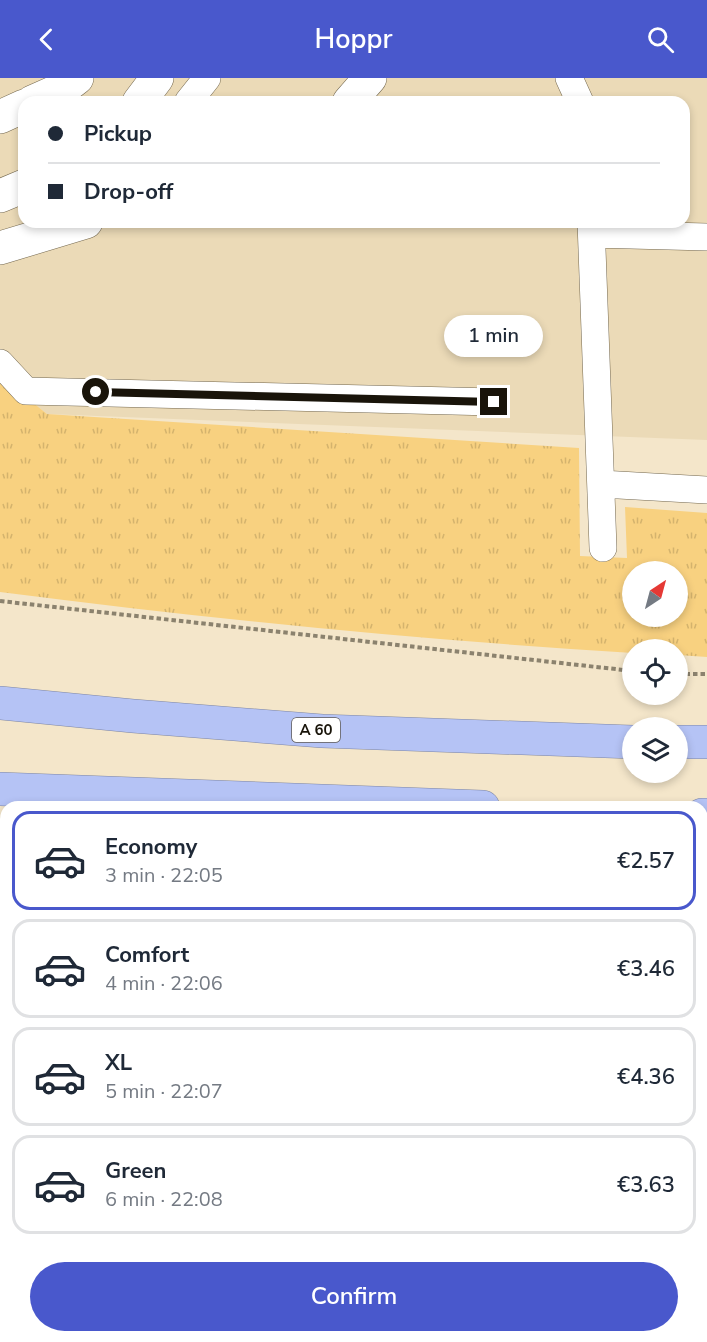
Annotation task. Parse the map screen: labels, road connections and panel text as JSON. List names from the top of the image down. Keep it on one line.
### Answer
{"streets":{"highway":["A 60"]},"north":"top right","page":{"header":"Hoppr","banner":["Pickup","Drop-off"],"bubble":"1 min","list":[{"name":"Economy","note":"3 min · 22:05","value":"€2.57"},{"name":"Comfort","note":"4 min · 22:06","value":"€3.46"},{"name":"XL","note":"5 min · 22:07","value":"€4.36"},{"name":"Green","note":"6 min · 22:08","value":"€3.63"}],"buttons":"Confirm"}}
